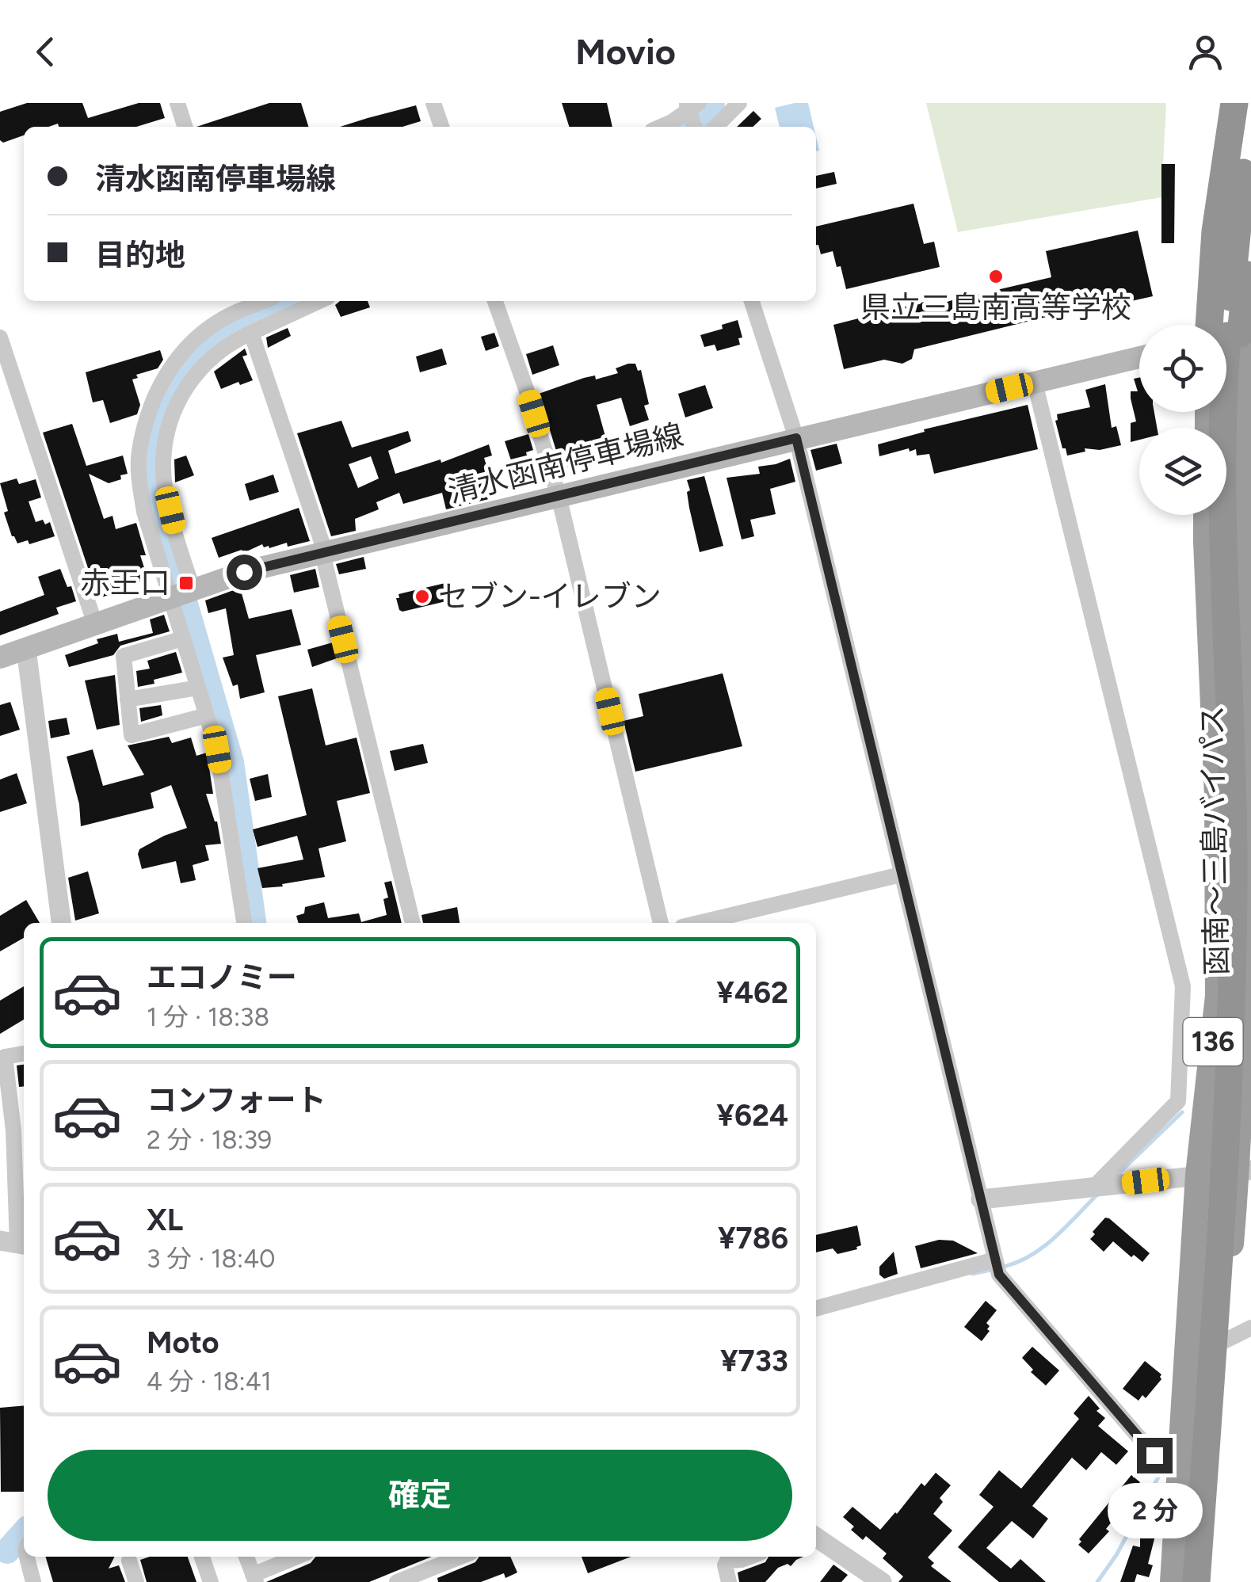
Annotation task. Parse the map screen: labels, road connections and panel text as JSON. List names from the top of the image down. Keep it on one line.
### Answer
{"streets":{"highway":["函南～三島バイパス","136"],"main road":["清水函南停車場線"]},"places":{"other":["県立三島南高等学校","セブン-イレブン"],"transit":["赤王口"]},"page":{"header":"Movio","banner":["清水函南停車場線","目的地"],"list":[{"name":"エコノミー","note":"1 分 · 18:38","value":"¥462"},{"name":"コンフォート","note":"2 分 · 18:39","value":"¥624"},{"name":"XL","note":"3 分 · 18:40","value":"¥786"},{"name":"Moto","note":"4 分 · 18:41","value":"¥733"}],"buttons":"確定","bubble":"2 分"}}
